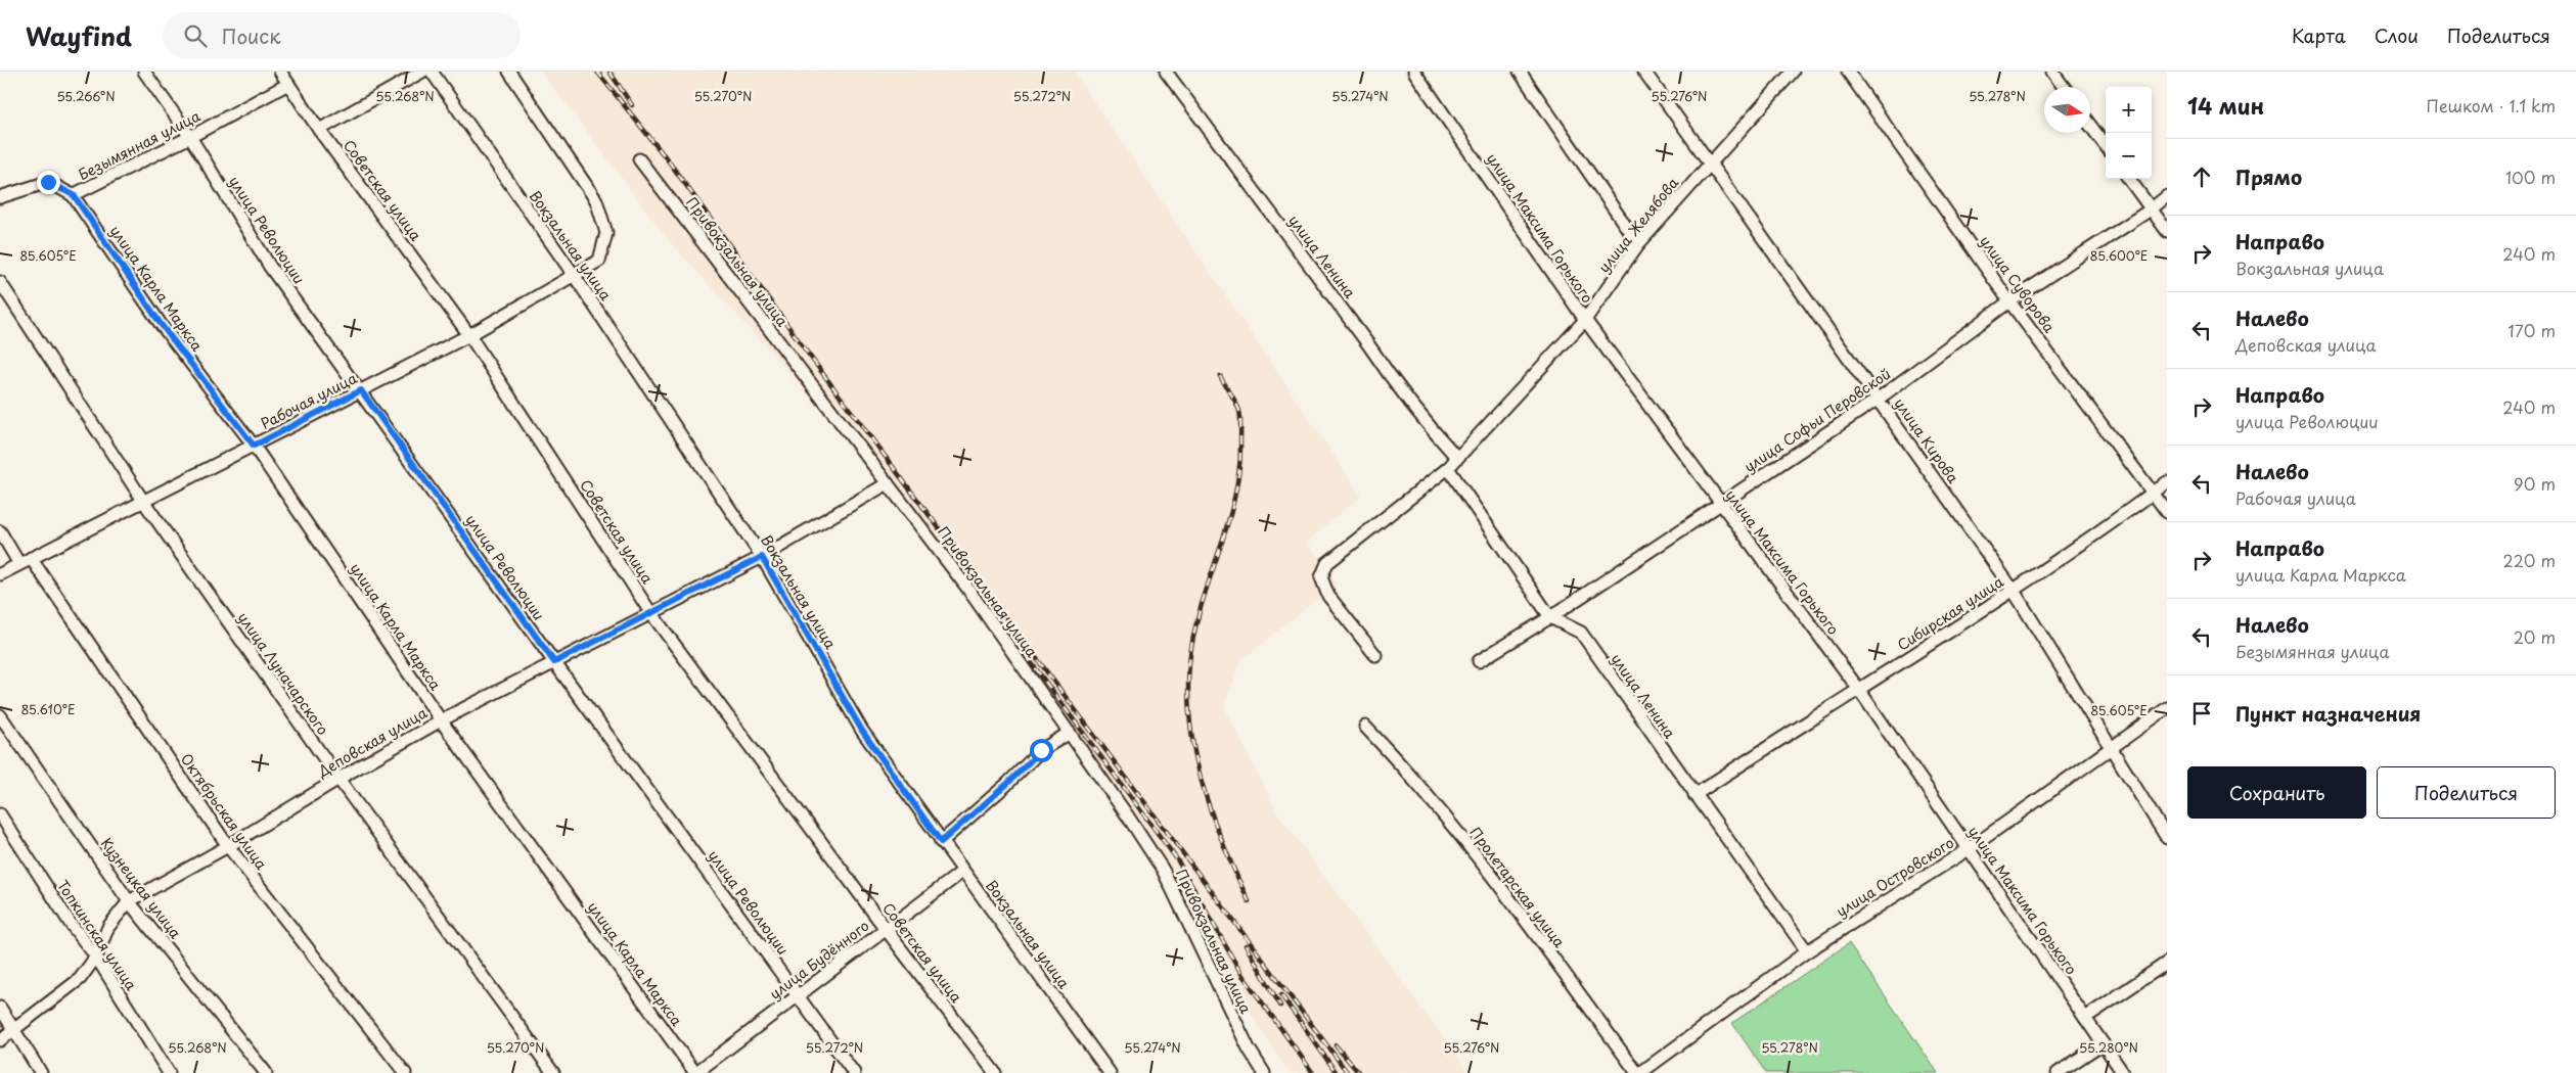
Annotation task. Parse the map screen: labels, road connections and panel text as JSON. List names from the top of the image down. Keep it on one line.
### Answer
{"streets":{"street":["Безымянная улица","Советская улица","улица Желябова","улица Максима Горького","улица Революции","Вокзальная улица","улица Ленина","Привокзальная улица","улица Суворова","улица Карла Маркса","Рабочая улица","улица Софьи Перовской","улица Кирова","Сибирская улица","улица Луначарского","Деповская улица","Октябрьская улица","улица Островского","Пролетарская улица","Кузнецкая улица","Топкинская улица","улица Будённого"]},"crossings":[["Безымянная улица","Советская улица"],["Безымянная улица","улица Революции"],["Безымянная улица","улица Карла Маркса"],["Советская улица","Рабочая улица"],["Советская улица","Деповская улица"],["Советская улица","улица Будённого"],["улица Желябова","улица Максима Горького"],["улица Желябова","улица Ленина"],["улица Желябова","улица Кирова"],["улица Максима Горького","улица Софьи Перовской"],["улица Максима Горького","Сибирская улица"],["улица Максима Горького","улица Островского"],["улица Революции","Рабочая улица"],["улица Революции","Деповская улица"],["улица Революции","улица Будённого"],["Вокзальная улица","Рабочая улица"],["Вокзальная улица","Деповская улица"],["Вокзальная улица","улица Будённого"],["улица Ленина","улица Софьи Перовской"],["улица Ленина","Сибирская улица"],["улица Ленина","улица Островского"],["Привокзальная улица","Деповская улица"],["улица Суворова","улица Софьи Перовской"],["улица Суворова","Сибирская улица"],["улица Карла Маркса","Рабочая улица"],["улица Карла Маркса","Деповская улица"],["улица Карла Маркса","улица Будённого"],["Рабочая улица","улица Луначарского"],["Рабочая улица","Октябрьская улица"],["улица Софьи Перовской","улица Кирова"],["улица Кирова","Сибирская улица"],["улица Кирова","улица Островского"],["улица Луначарского","Деповская улица"],["Деповская улица","Октябрьская улица"],["Деповская улица","Кузнецкая улица"],["Деповская улица","Топкинская улица"],["улица Островского","Пролетарская улица"]],"north":"right","page":{"header":"Wayfind","search":"Поиск","nav":["Карта","Слои","Поделиться"],"heading":["14 мин","Пешком · 1.1 km"],"map_buttons":["+","−"],"list":[["Прямо","100 m"],["Направо","Вокзальная улица","240 m"],["Налево","Деповская улица","170 m"],["Направо","улица Революции","240 m"],["Налево","Рабочая улица","90 m"],["Направо","улица Карла Маркса","220 m"],["Налево","Безымянная улица","20 m"],"Пункт назначения"],"buttons":["Сохранить","Поделиться"]},"coordinates":["55.266°N","55.268°N","55.270°N","55.272°N","55.274°N","55.276°N","55.278°N","85.605°E","85.600°E","85.610°E","55.280°N"]}
